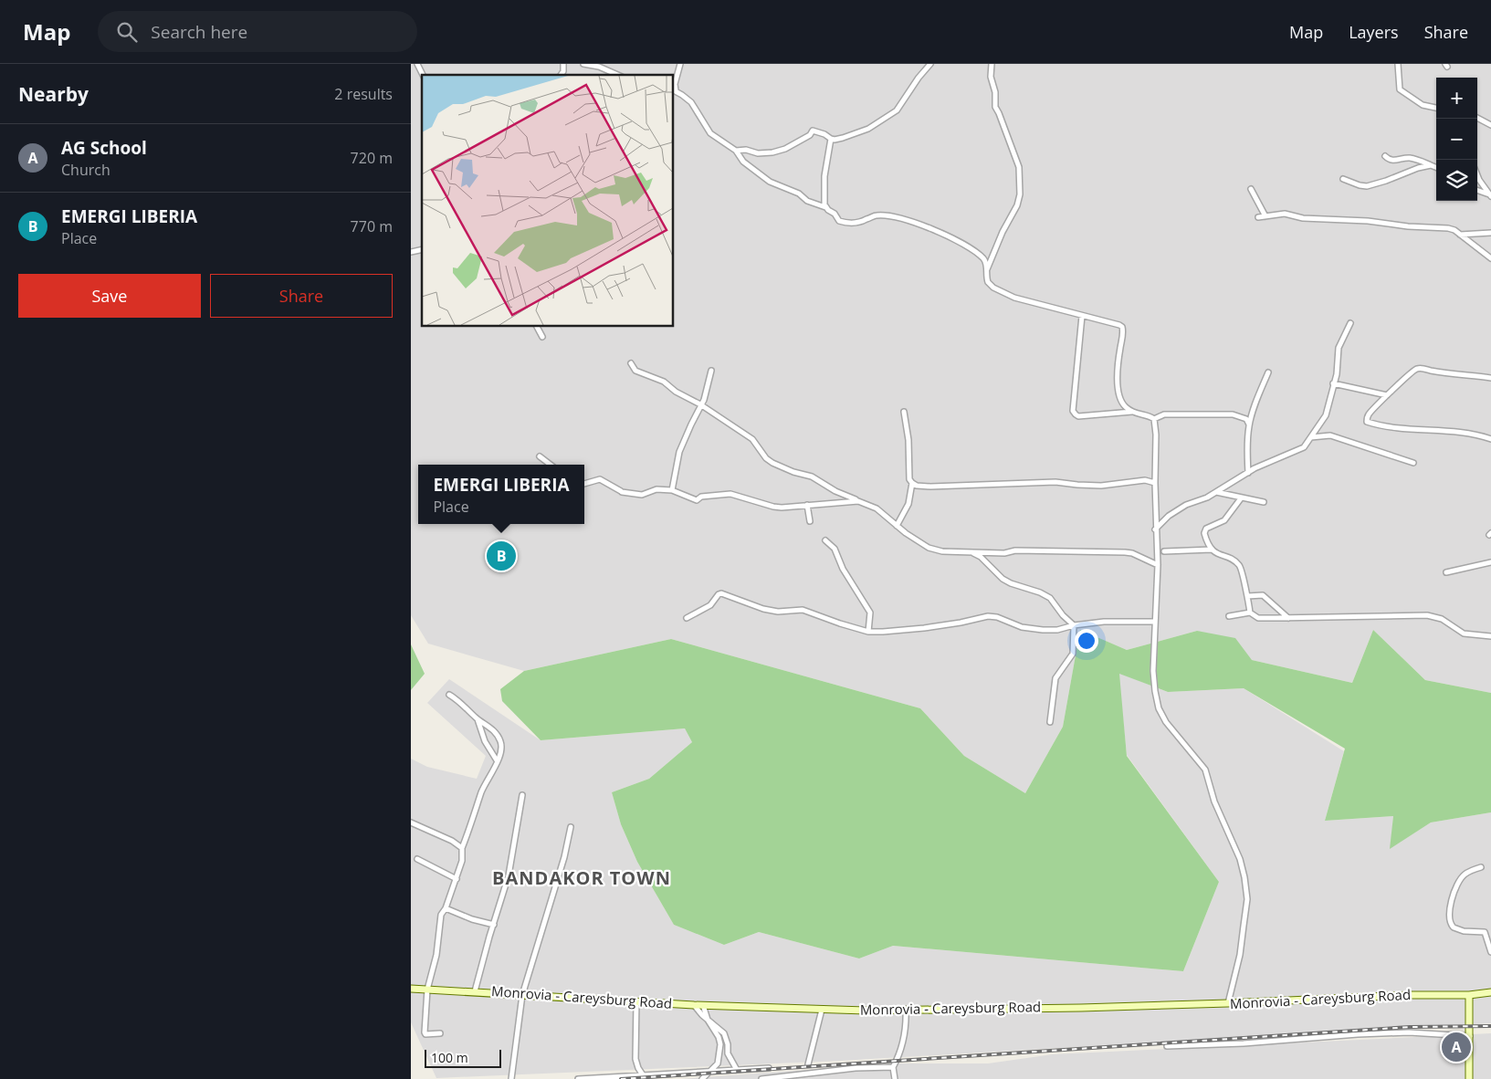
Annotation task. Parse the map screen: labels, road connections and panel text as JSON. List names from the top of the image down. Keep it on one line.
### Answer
{"streets":{"main road":["Monrovia - Careysburg Road"]},"districts":["BANDAKOR TOWN"],"scale_bar":"100 m","page":{"header":"Map","search":"Search here","nav":["Map","Layers","Share"],"heading":["Nearby","2 results"],"map_buttons":["+","−"],"list":[{"mark":"A","name":"AG School","note":"Church","value":"720 m"},{"mark":"B","name":"EMERGI LIBERIA","note":"Place","value":"770 m"}],"buttons":["Save","Share"],"popup":["EMERGI LIBERIA","Place"],"pins":["B","A"],"scale":"100 m"}}
